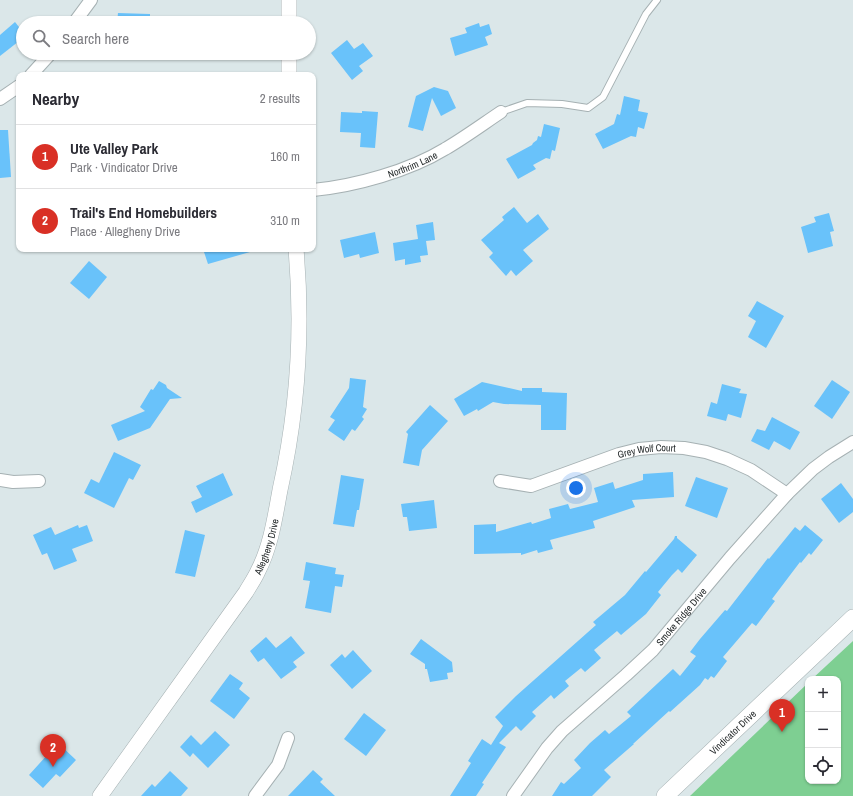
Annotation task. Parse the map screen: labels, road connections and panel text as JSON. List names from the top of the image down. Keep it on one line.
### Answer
{"streets":{"main road":["Vindicator Drive"],"street":["Northrim Lane","Grey Wolf Court","Allegheny Drive","Smoke Ridge Drive"]},"crossings":[["Grey Wolf Court","Smoke Ridge Drive"]],"page":{"search":"Search here","heading":["Nearby","2 results"],"list":[{"mark":"1","name":"Ute Valley Park","note":"Park · Vindicator Drive","value":"160 m"},{"mark":"2","name":"Trail's End Homebuilders","note":"Place · Allegheny Drive","value":"310 m"}],"map_buttons":["+","−"],"pins":["1","2"]}}
